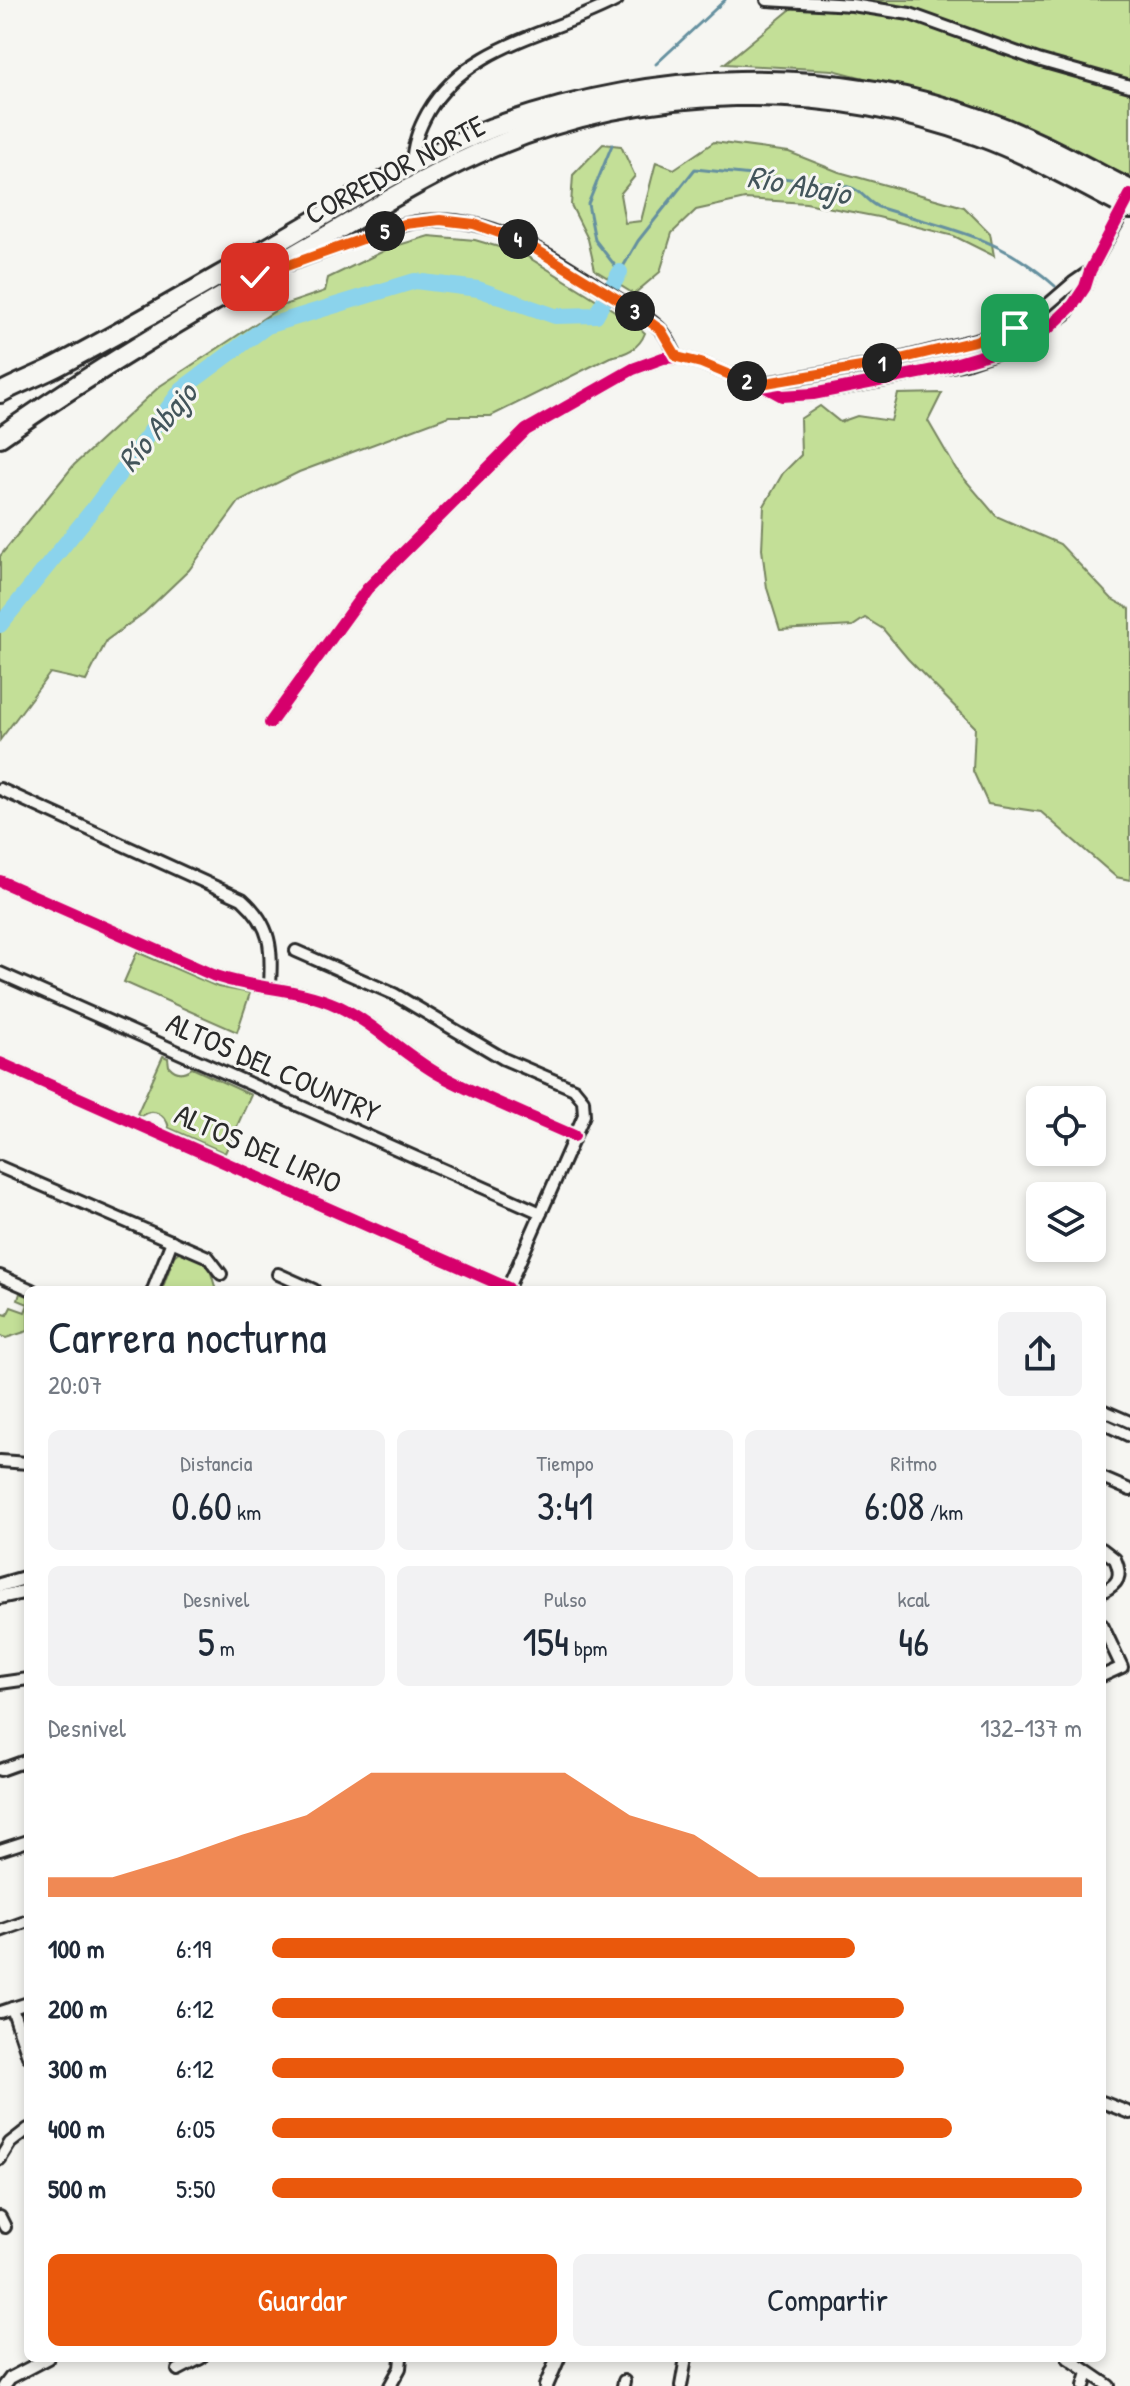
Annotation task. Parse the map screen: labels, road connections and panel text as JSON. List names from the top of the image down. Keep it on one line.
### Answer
{"streets":{"highway":["CORREDOR NORTE"],"street":["ALTOS DEL COUNTRY","ALTOS DEL LIRIO"]},"water":["Río Abajo"],"page":{"pins":["5","4","3","1","2"],"heading":["Carrera nocturna","20:07"],"stats":[["Distancia","0.60 km"],["Tiempo","3:41"],["Ritmo","6:08 /km"],["Desnivel","5 m"],["Pulso","154 bpm"],["kcal","46"]],"chart":["Desnivel","132–137 m"],"list":[{"name":"100 m","note":"6:19"},{"name":"200 m","note":"6:12"},{"name":"300 m","note":"6:12"},{"name":"400 m","note":"6:05"},{"name":"500 m","note":"5:50"}],"buttons":["Guardar","Compartir"]}}
